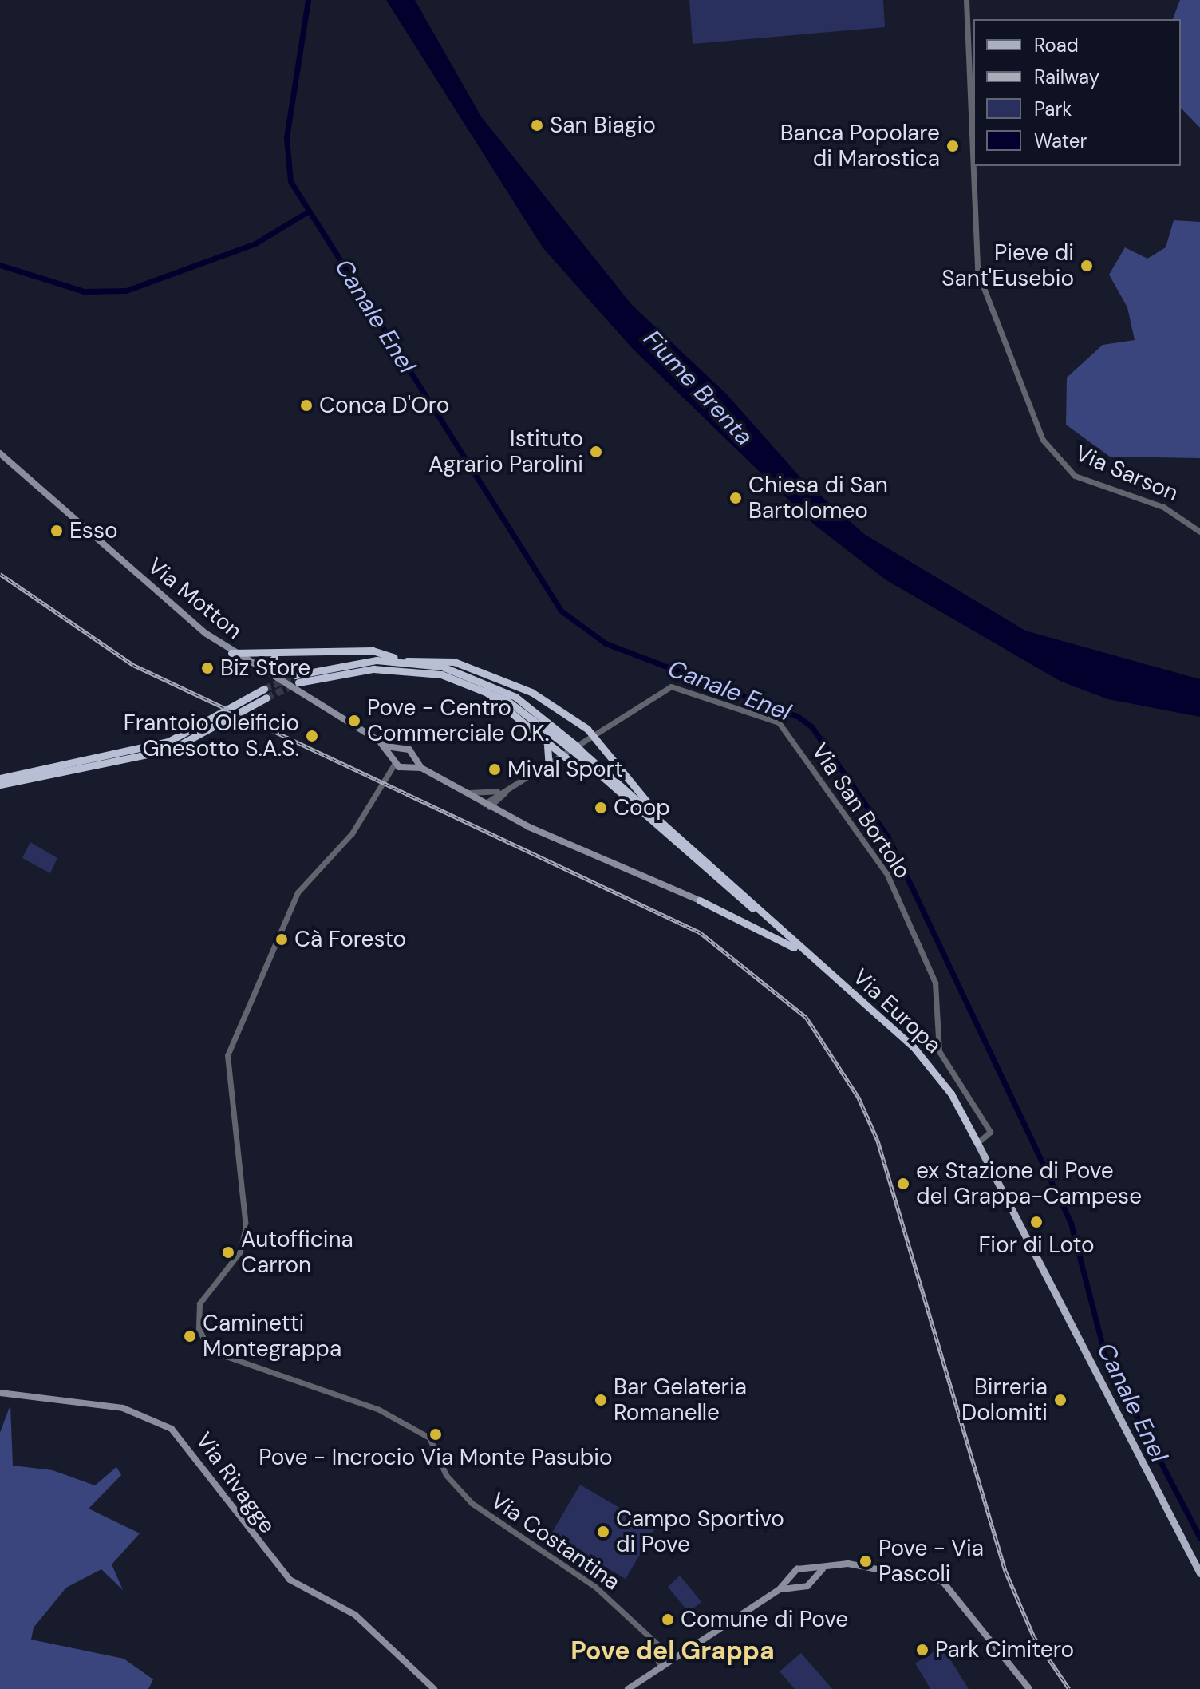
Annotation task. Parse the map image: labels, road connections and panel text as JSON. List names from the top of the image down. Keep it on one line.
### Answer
{"streets":{"highway":["Via Europa"],"main road":["Via Motton","Via Rivagge"],"street":["Via Sarson","Via San Bortolo","Via Costantina"]},"crossings":[["Via San Bortolo","Via Europa"]],"districts":["Pove del Grappa"],"water":["Canale Enel","Fiume Brenta"],"places":["San Biagio","Banca Popolare di Marostica","Pieve di Sant'Eusebio","Conca D'Oro","Istituto Agrario Parolini","Chiesa di San Bartolomeo","Esso","Biz Store","Pove - Centro Commerciale O.K.","Frantoio Oleificio Gnesotto S.A.S.","Mival Sport","Coop","Cà Foresto","ex Stazione di Pove del Grappa-Campese","Fior di Loto","Autofficina Carron","Caminetti Montegrappa","Bar Gelateria Romanelle","Birreria Dolomiti","Pove - Incrocio Via Monte Pasubio","Campo Sportivo di Pove","Pove - Via Pascoli","Comune di Pove","Park Cimitero"],"legend":["Road","Railway","Park","Water"]}
